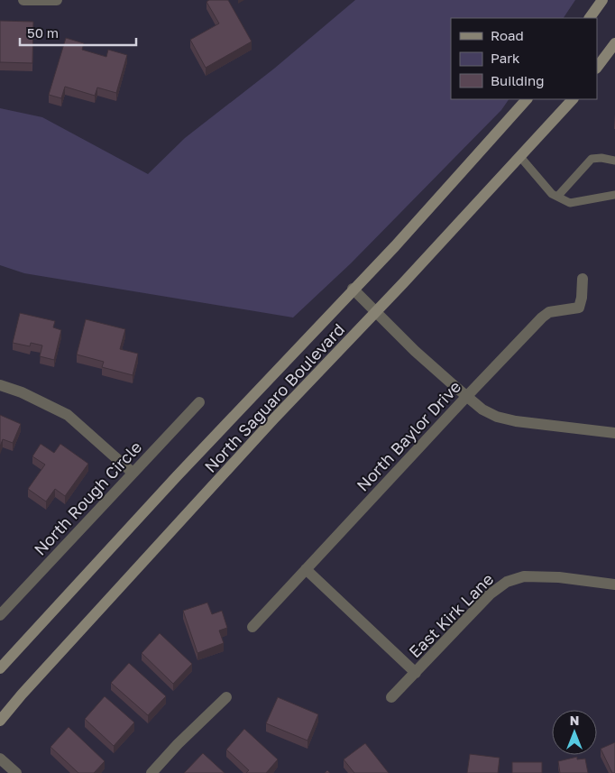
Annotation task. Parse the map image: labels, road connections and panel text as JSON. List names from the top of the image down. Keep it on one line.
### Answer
{"streets":{"main road":["North Saguaro Boulevard"],"street":["North Baylor Drive","North Rough Circle","East Kirk Lane"]},"crossings":[["North Baylor Drive","East Kirk Lane"]],"legend":["Road","Park","Building"],"scale_bar":"50 m","north":"top"}
